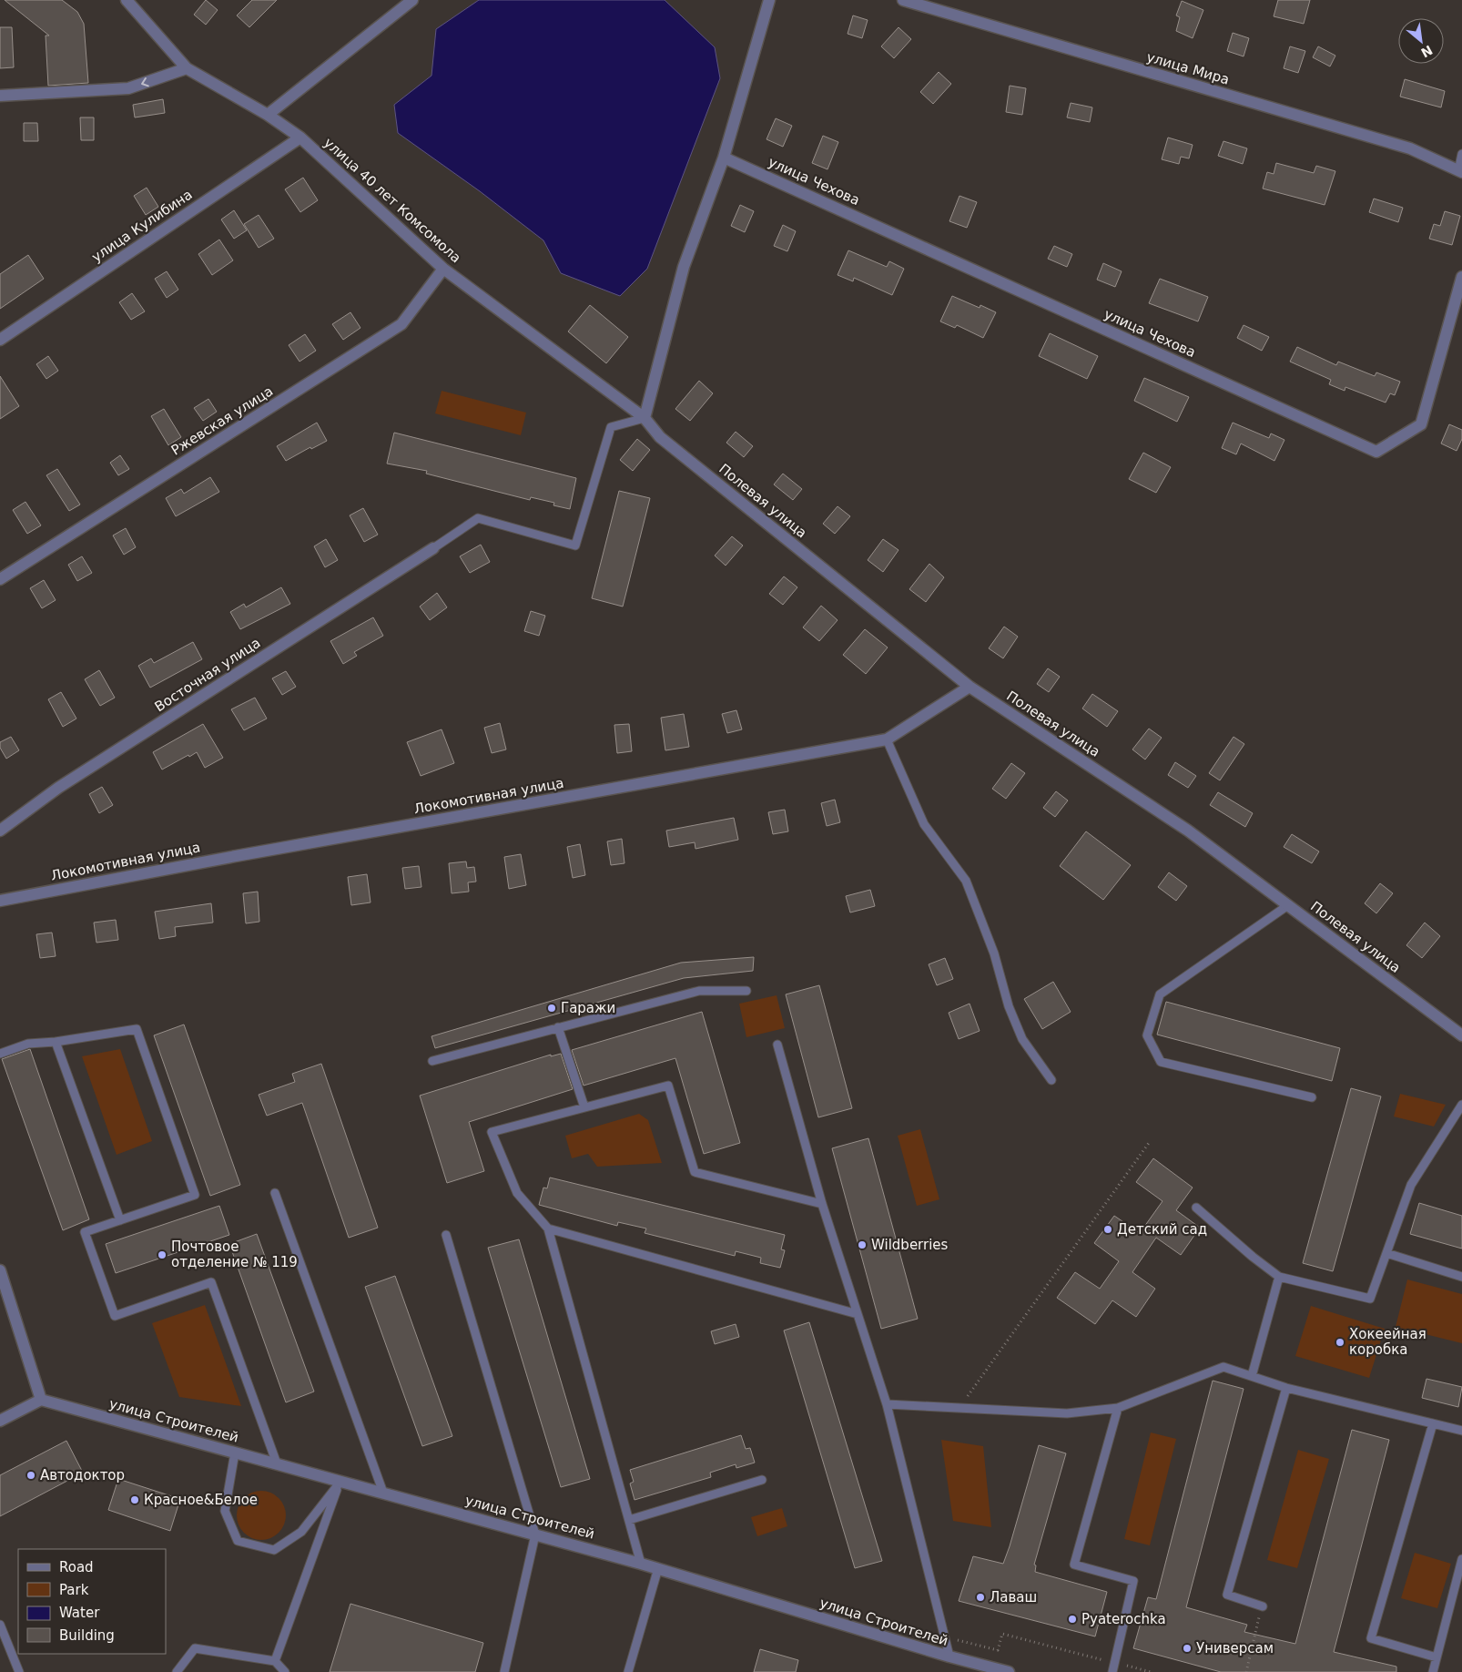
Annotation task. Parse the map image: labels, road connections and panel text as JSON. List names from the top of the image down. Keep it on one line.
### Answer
{"streets":{"street":["улица Мира","улица Чехова","улица 40 лет Комсомола","улица Кулибина","Ржевская улица","Полевая улица","Восточная улица","Локомотивная улица","улица Строителей"]},"crossings":[["улица 40 лет Комсомола","улица Кулибина"],["улица 40 лет Комсомола","Ржевская улица"],["улица 40 лет Комсомола","Полевая улица"],["Полевая улица","Локомотивная улица"]],"places":["Гаражи","Детский сад","Wildberries","Почтовое отделение № 119","Хокеейная коробка","Автодоктор","Красное&Белое","Лаваш","Pyaterochka","Универсам"],"legend":["Road","Park","Water","Building"],"north":"bottom right"}
